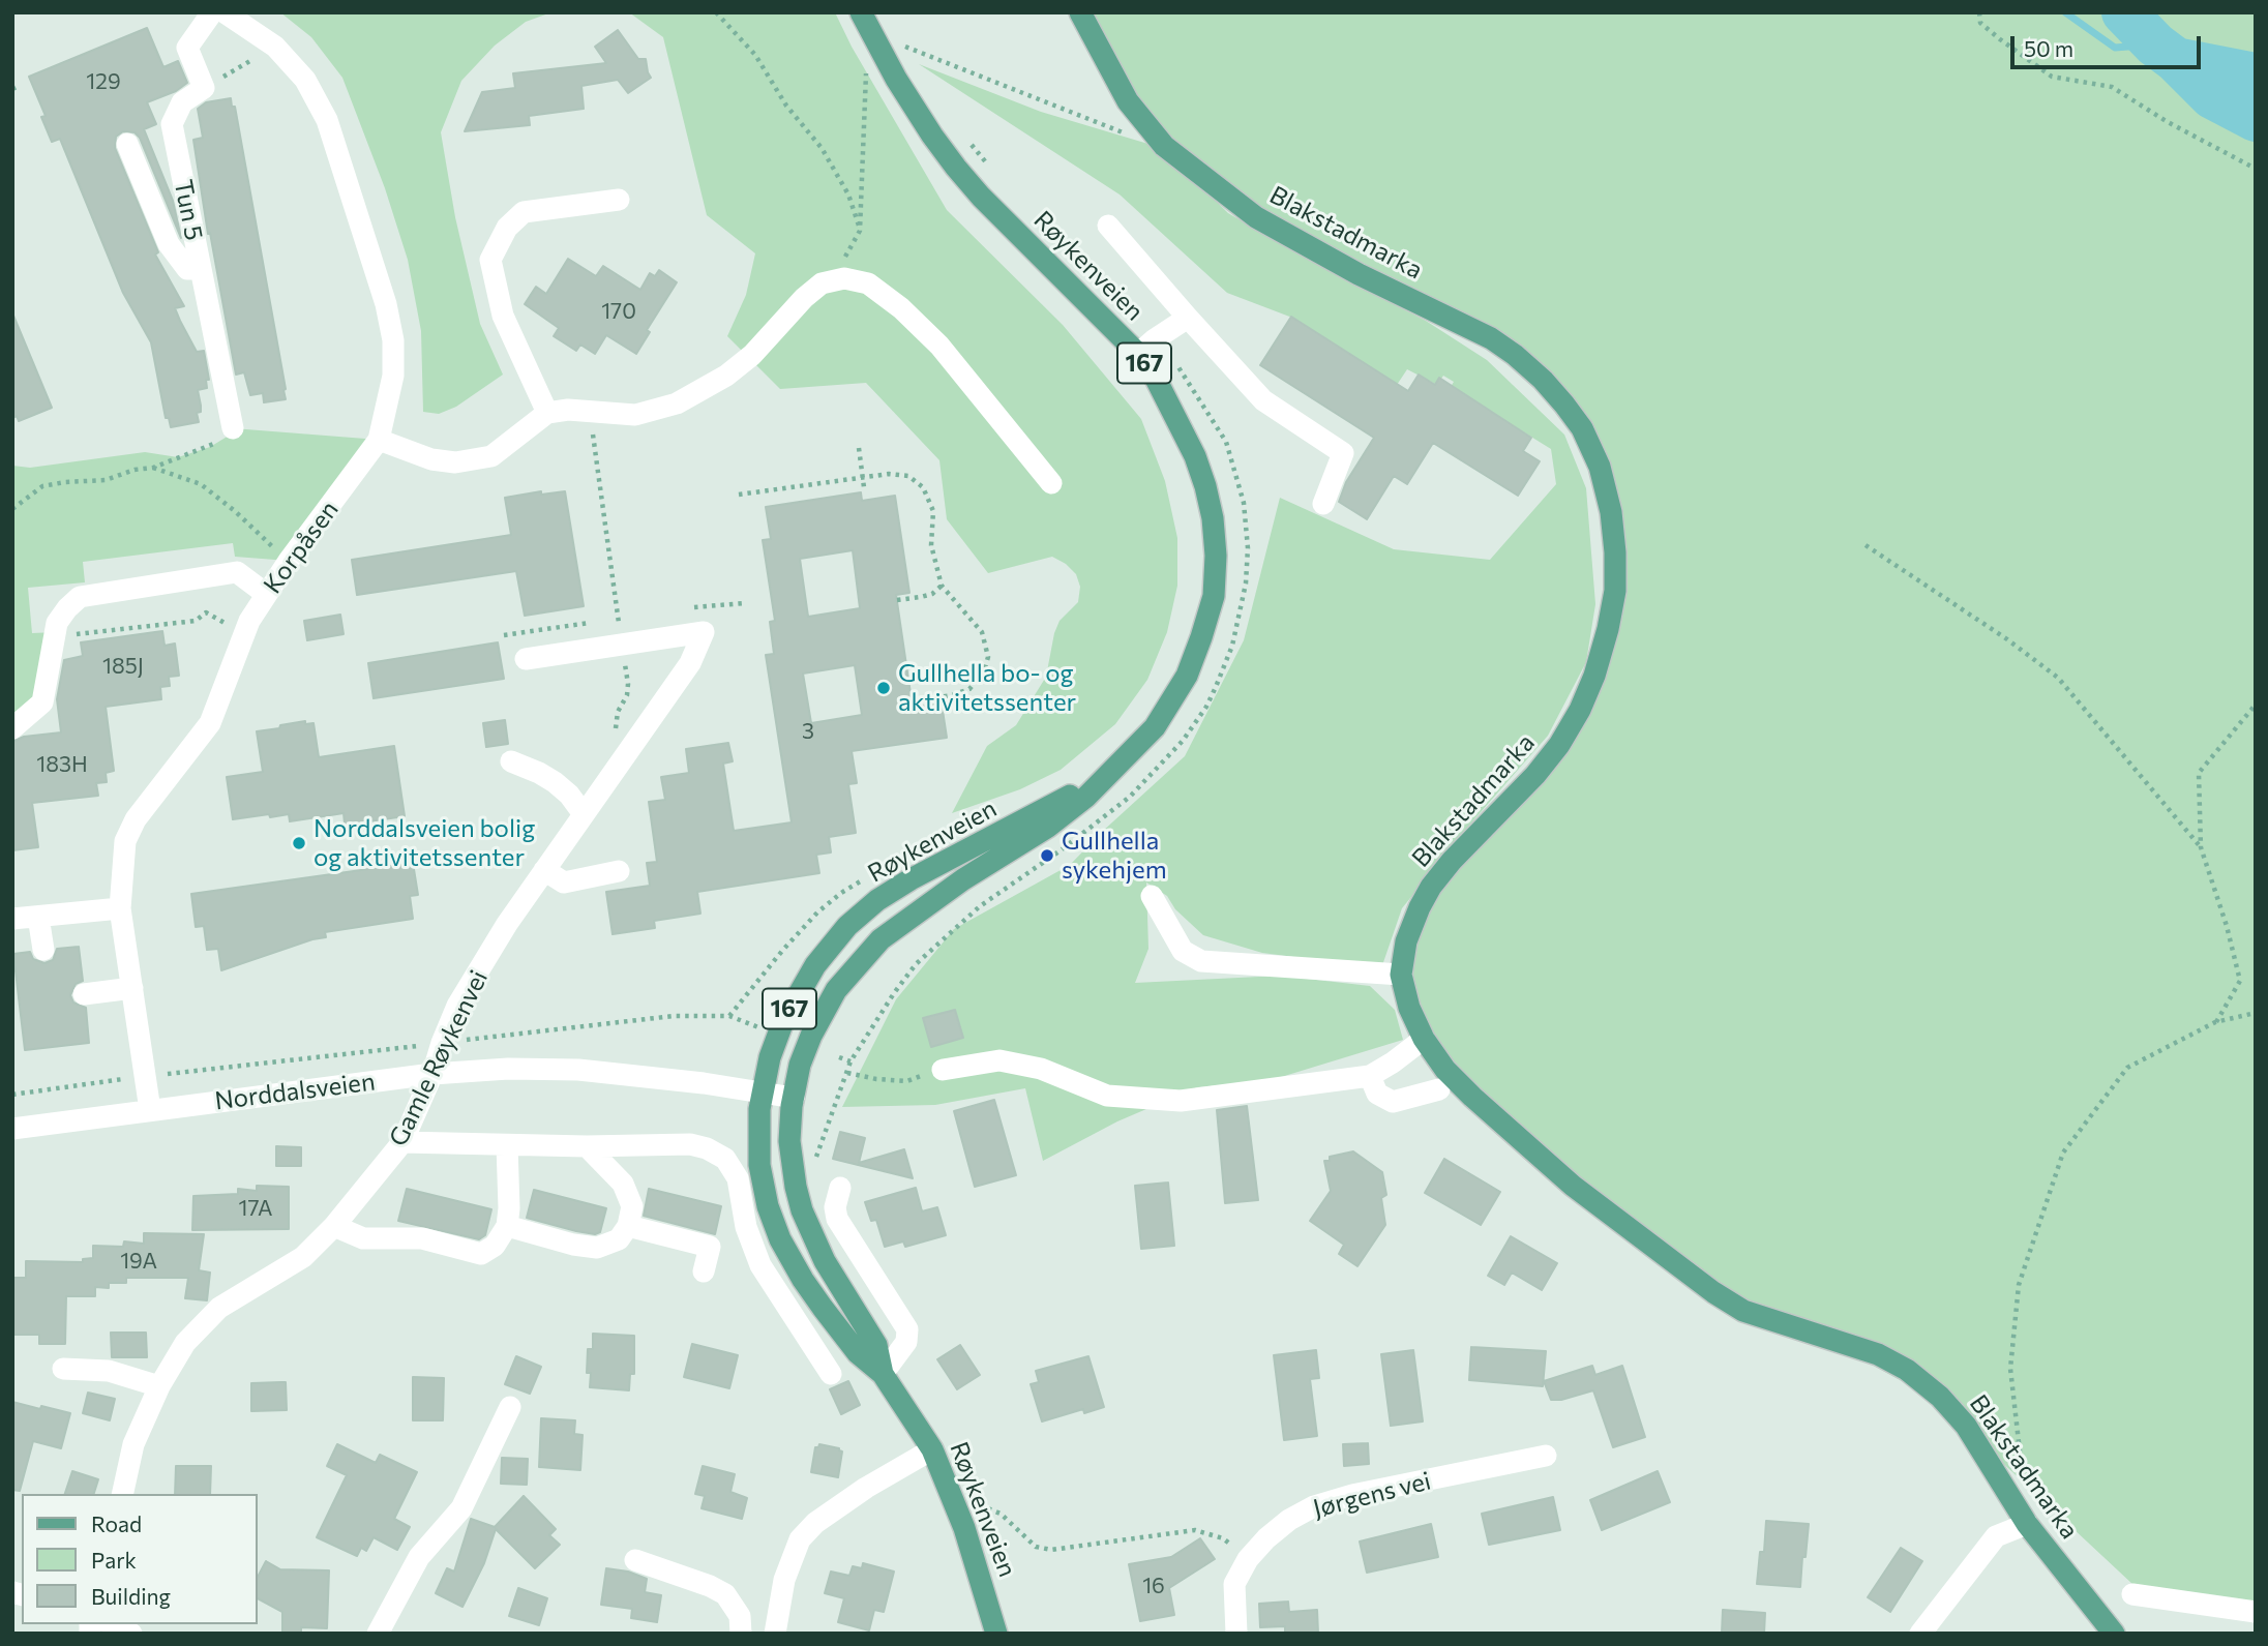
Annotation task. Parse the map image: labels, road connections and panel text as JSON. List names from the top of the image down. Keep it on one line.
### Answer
{"streets":{"main road":["Blakstadmarka","Røykenveien","167"],"street":["Tun 5","Korpåsen","Gamle Røykenvei","Norddalsveien","Jørgens vei"]},"crossings":[["Røykenveien","Norddalsveien"],["Korpåsen","Norddalsveien"],["Gamle Røykenvei","Norddalsveien"]],"places":["Gullhella bo- og aktivitetssenter","Norddalsveien bolig og aktivitetssenter","Gullhella sykehjem"],"house_numbers":["129","170","185J","3","183H","17A","19A","16"],"legend":["Road","Park","Building"],"scale_bar":"50 m"}
